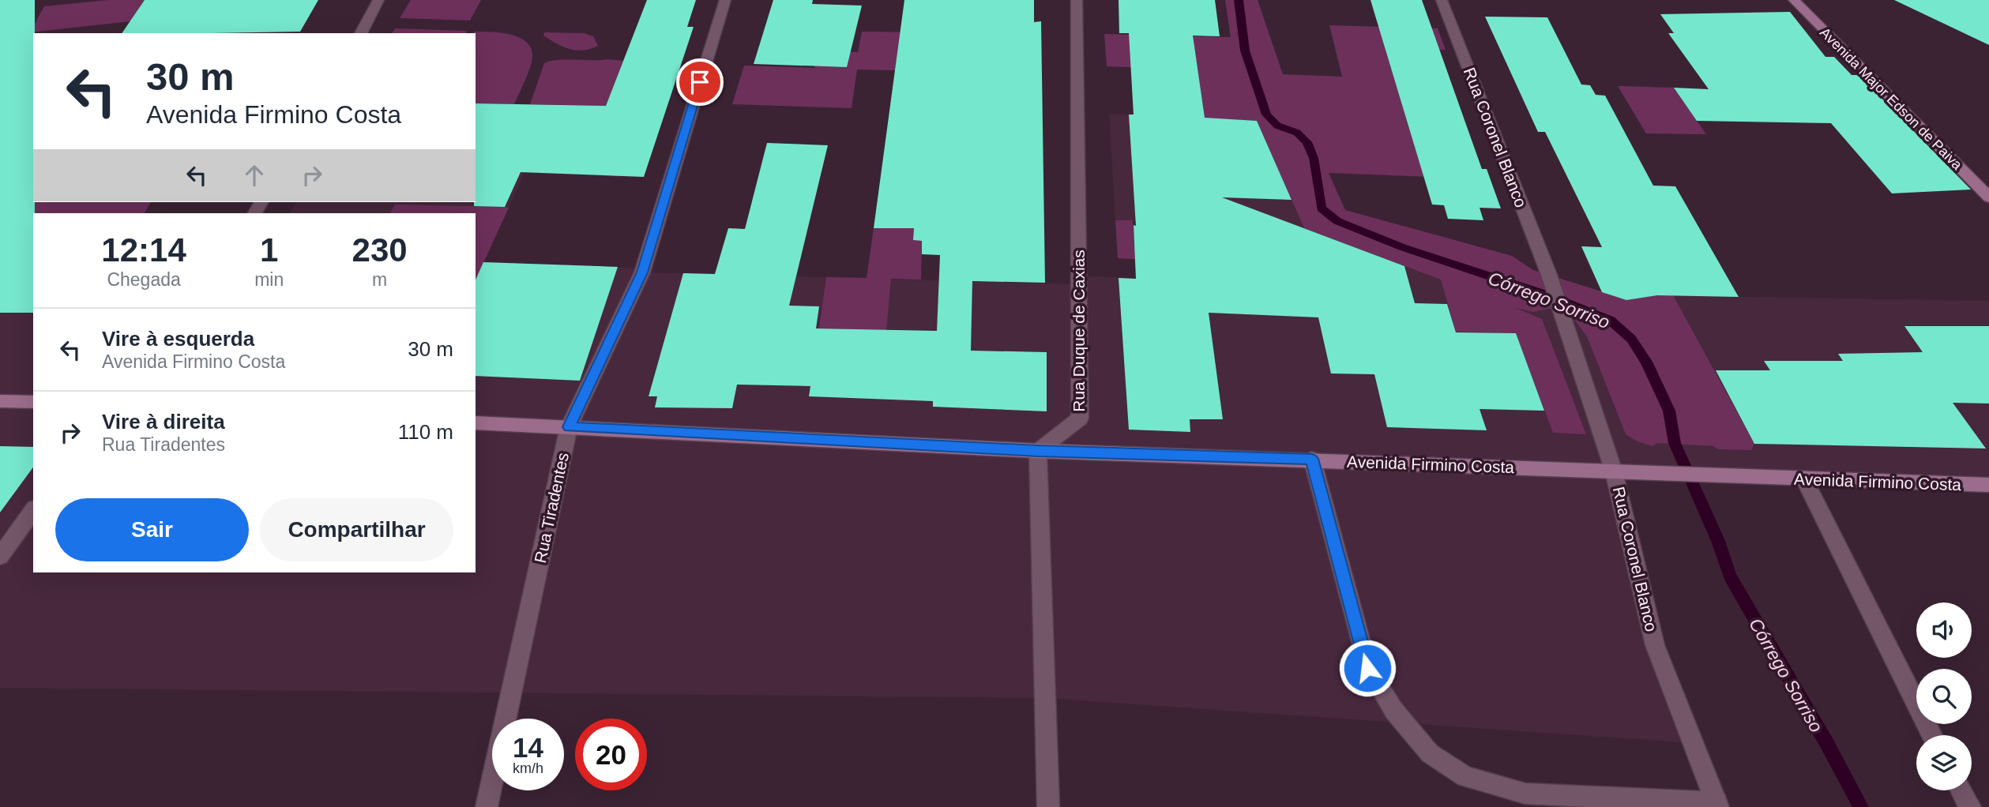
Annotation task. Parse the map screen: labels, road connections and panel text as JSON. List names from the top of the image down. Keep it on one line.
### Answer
{"streets":{"street":["Avenida Major Edson de Paiva","Rua Coronel Blanco","Rua Duque de Caxias","Avenida Firmino Costa","Rua Tiradentes"]},"crossings":[["Rua Coronel Blanco","Avenida Firmino Costa"],["Rua Duque de Caxias","Avenida Firmino Costa"],["Avenida Firmino Costa","Rua Tiradentes"]],"water":["Córrego Sorriso"],"page":{"turn":["30 m","Avenida Firmino Costa"],"eta":["12:14","Chegada","1","min","230","m"],"list":[{"name":"Vire à esquerda","note":"Avenida Firmino Costa","value":"30 m"},{"name":"Vire à direita","note":"Rua Tiradentes","value":"110 m"}],"buttons":["Sair","Compartilhar"],"speed":"14 km/h","limit":"20"}}
